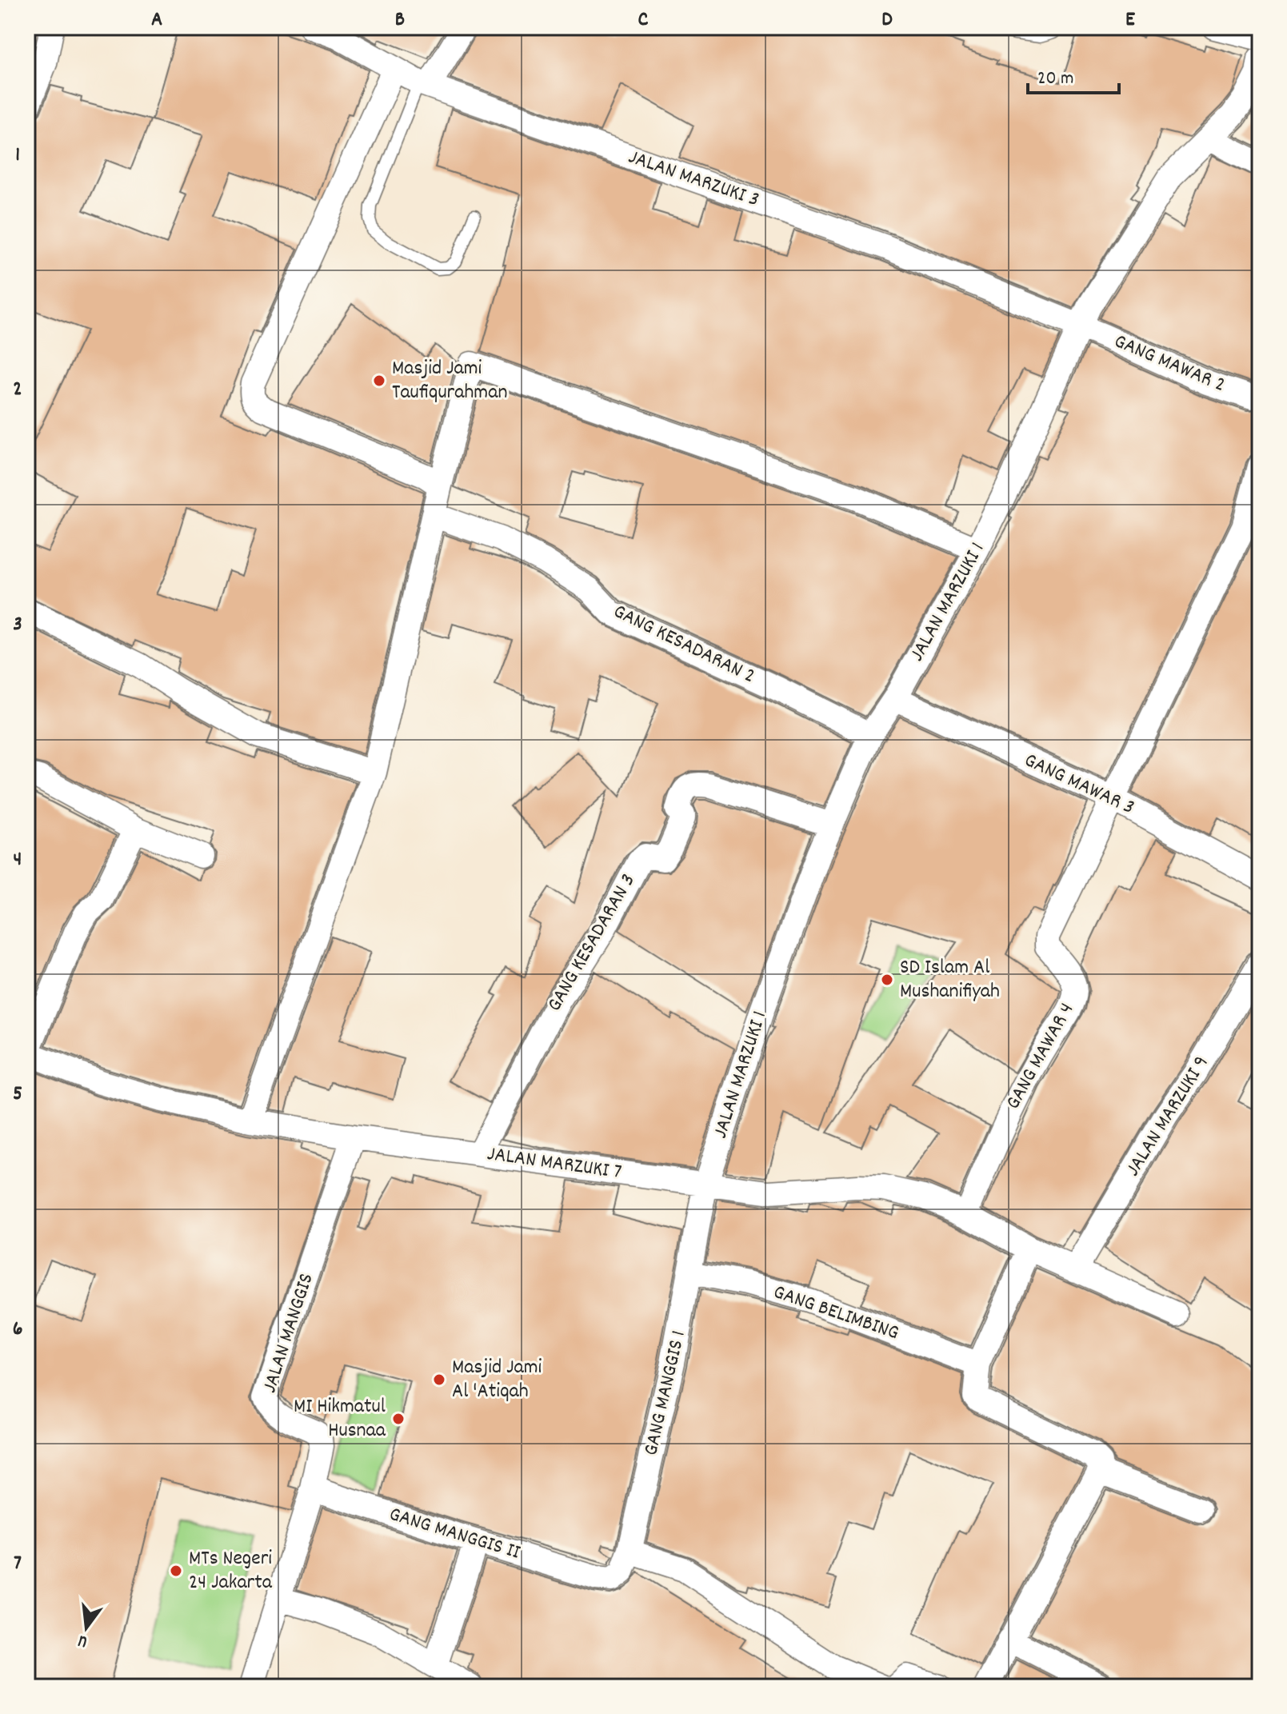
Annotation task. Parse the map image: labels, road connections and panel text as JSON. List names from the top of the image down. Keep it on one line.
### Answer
{"streets":{"street":["JALAN MARZUKI 3","GANG MAWAR 2","JALAN MARZUKI 1","GANG KESADARAN 2","GANG MAWAR 3","GANG KESADARAN 3","GANG MAWAR 4","JALAN MARZUKI 9","JALAN MARZUKI 7","GANG BELIMBING","JALAN MANGGIS","GANG MANGGIS 1","GANG MANGGIS II"]},"crossings":[["JALAN MARZUKI 3","GANG MAWAR 2"],["JALAN MARZUKI 3","JALAN MARZUKI 1"],["GANG MAWAR 2","JALAN MARZUKI 1"],["JALAN MARZUKI 1","GANG KESADARAN 2"],["JALAN MARZUKI 1","GANG MAWAR 3"],["JALAN MARZUKI 1","GANG KESADARAN 3"],["JALAN MARZUKI 1","JALAN MARZUKI 7"],["JALAN MARZUKI 1","GANG MANGGIS 1"],["GANG MAWAR 3","GANG MAWAR 4"],["GANG KESADARAN 3","JALAN MARZUKI 7"],["GANG MAWAR 4","JALAN MARZUKI 7"],["JALAN MARZUKI 9","JALAN MARZUKI 7"],["JALAN MARZUKI 7","JALAN MANGGIS"],["JALAN MARZUKI 7","GANG MANGGIS 1"],["GANG BELIMBING","GANG MANGGIS 1"],["JALAN MANGGIS","GANG MANGGIS II"],["GANG MANGGIS 1","GANG MANGGIS II"]],"places":["Masjid Jami Taufiqurahman","SD Islam Al Mushanifiyah","Masjid Jami Al 'Atiqah","MI Hikmatul Husnaa","MTs Negeri 24 Jakarta"],"scale_bar":"20 m","north":"bottom","grid":{"columns":["A","B","C","D","E"],"rows":["1","2","3","4","5","6","7"]}}
